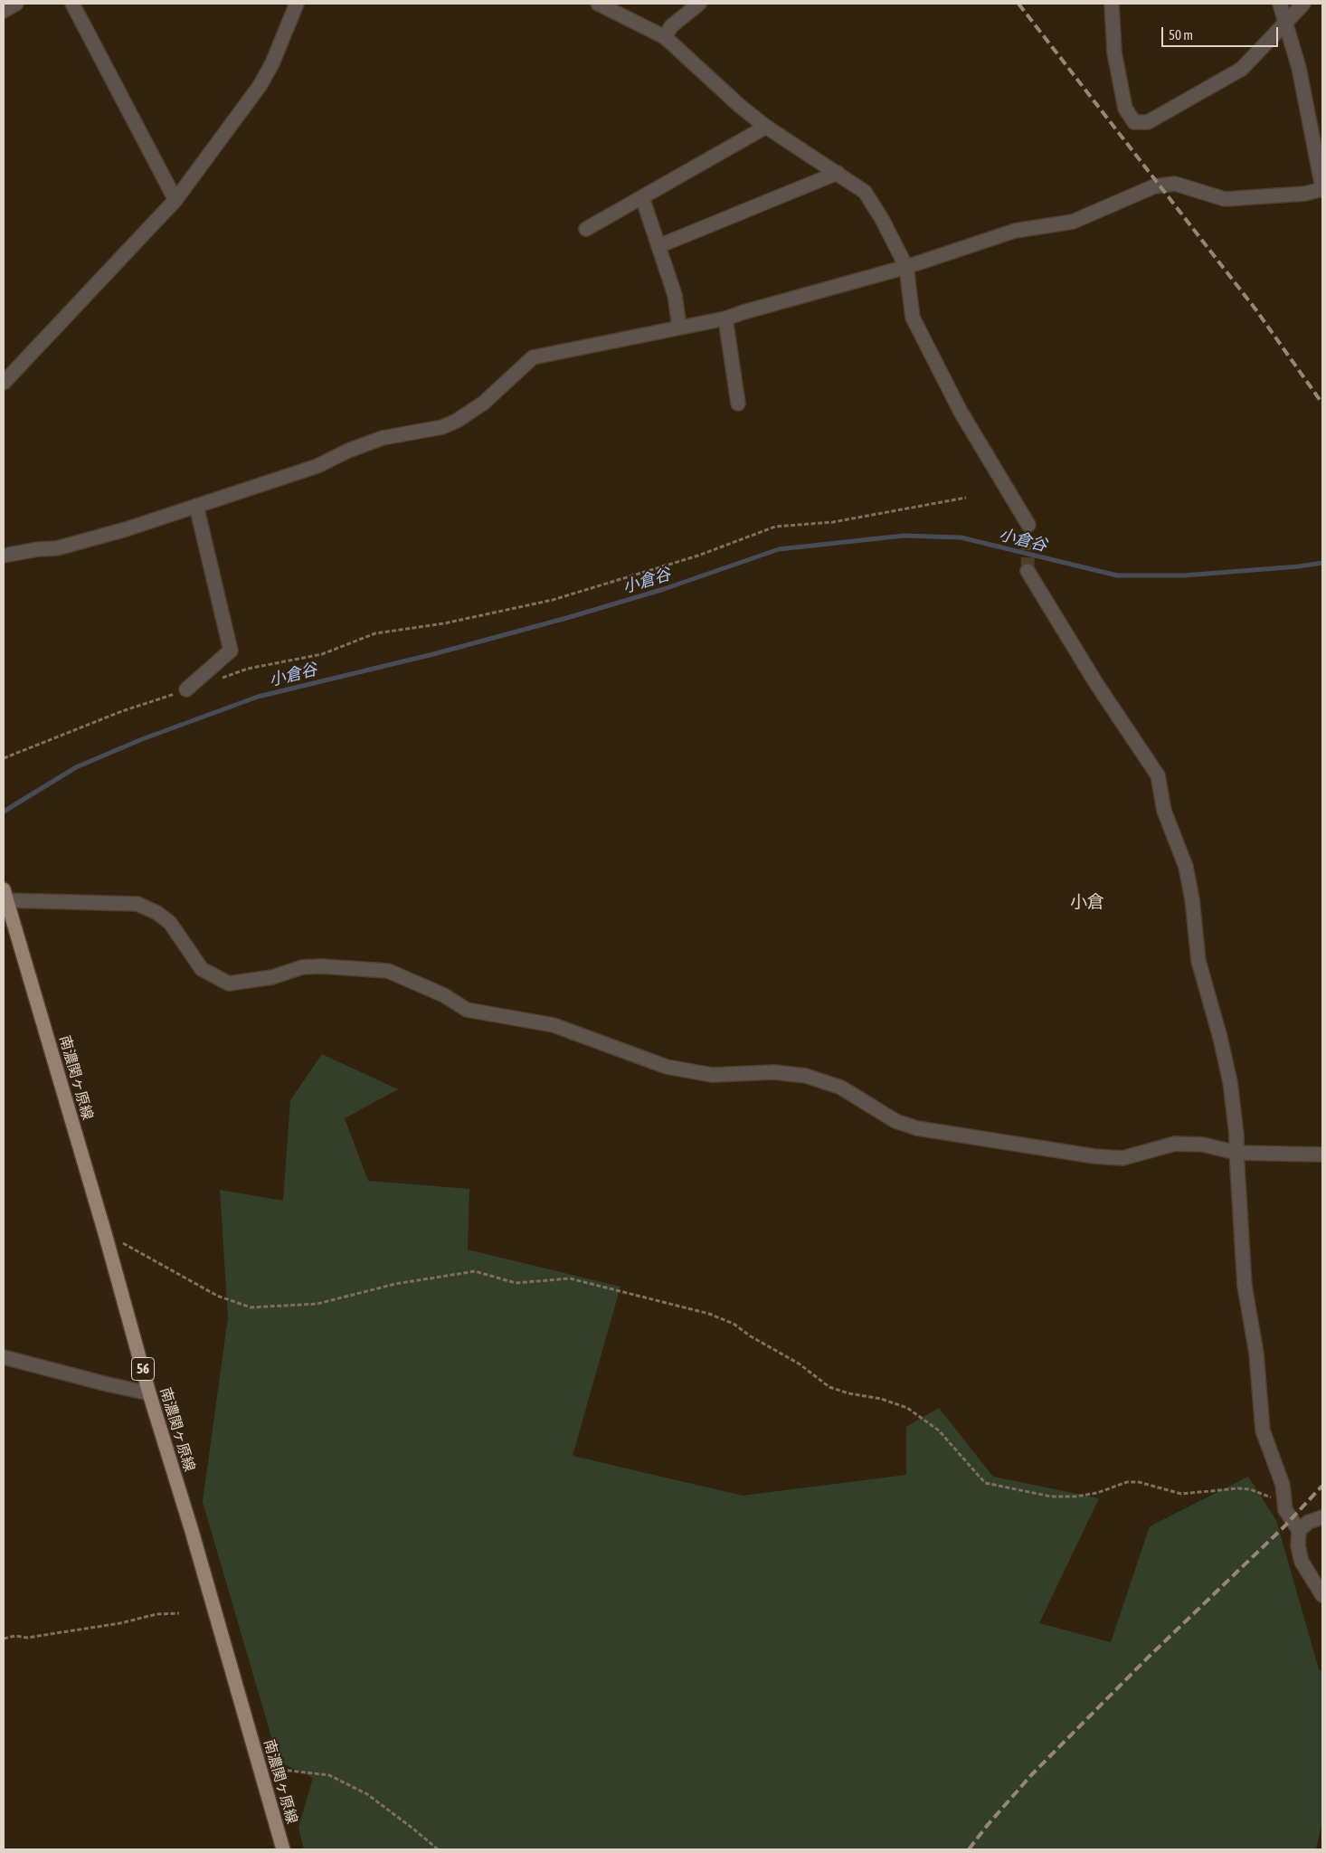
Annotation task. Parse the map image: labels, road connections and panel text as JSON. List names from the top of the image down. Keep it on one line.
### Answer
{"streets":{"main road":["南濃関ヶ原線","56"]},"districts":["小倉"],"water":["小倉谷"],"scale_bar":"50 m"}
